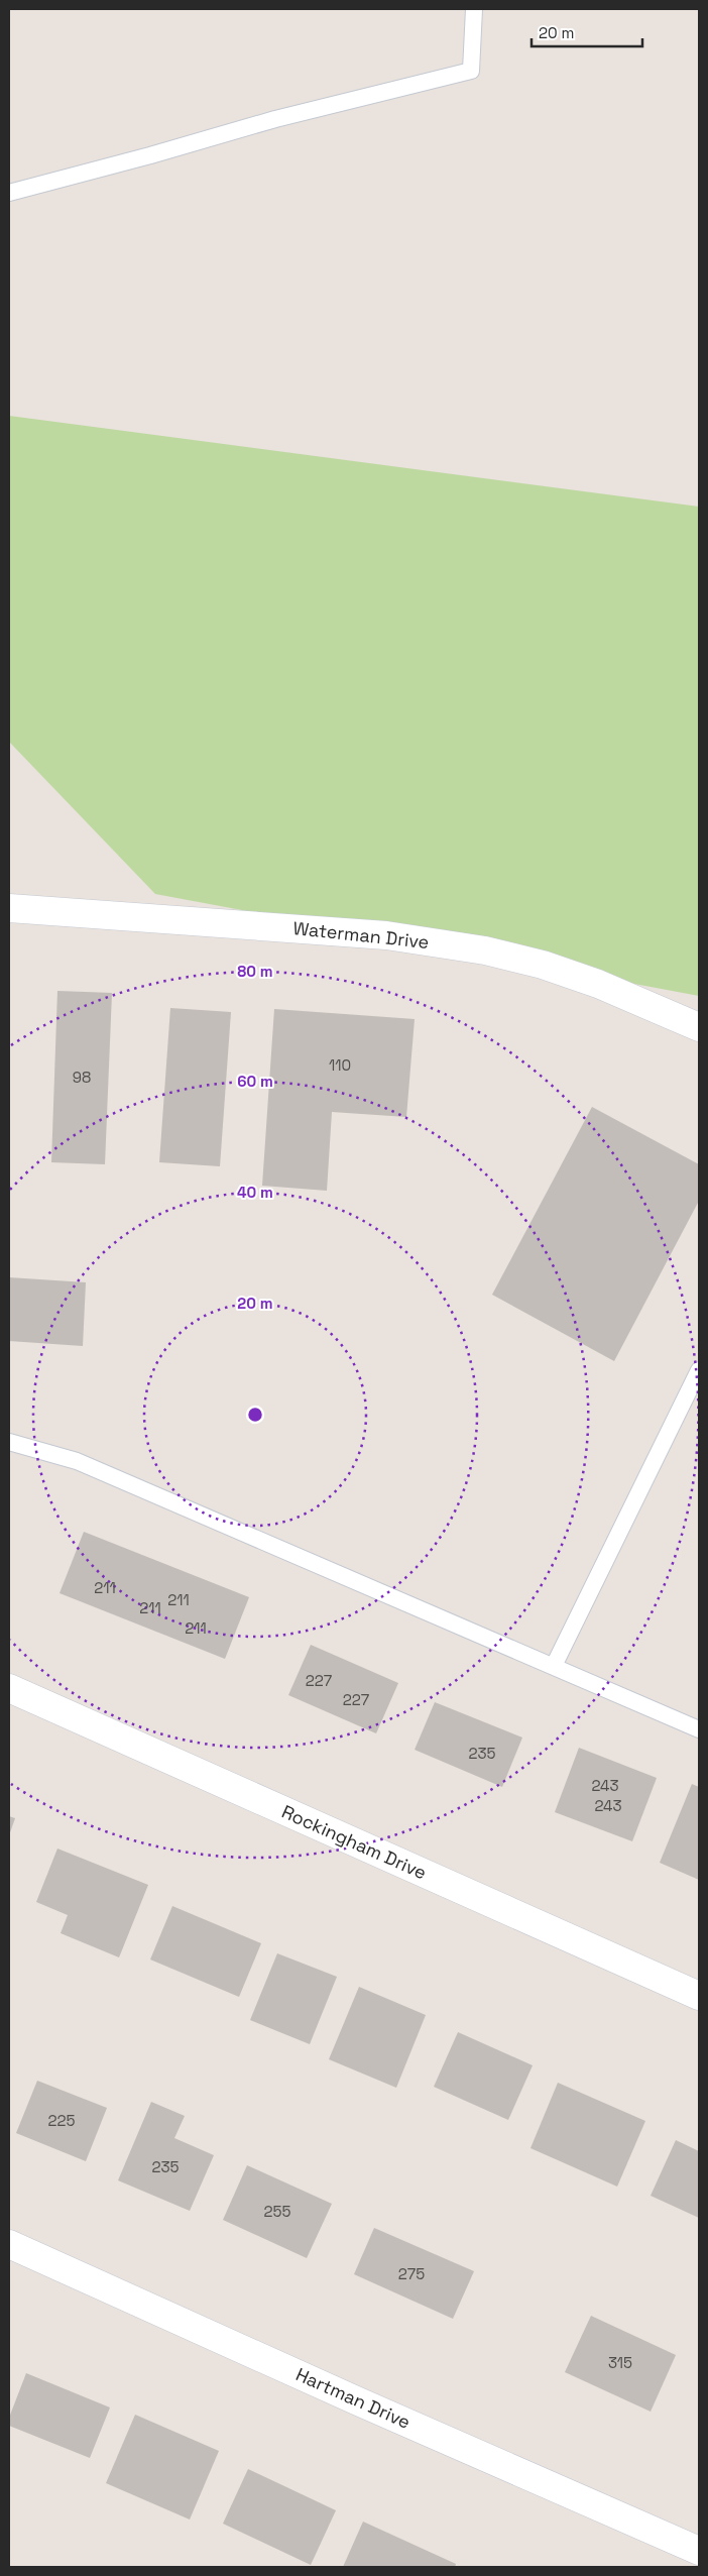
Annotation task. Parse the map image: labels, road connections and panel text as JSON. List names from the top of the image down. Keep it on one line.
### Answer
{"streets":{"street":["Waterman Drive","Rockingham Drive","Hartman Drive"]},"house_numbers":["110","98","211","211","211","211","227","227","235","243","243","225","235","255","275","315"],"scale_bar":"20 m","rings":["80 m","60 m","40 m","20 m"]}
